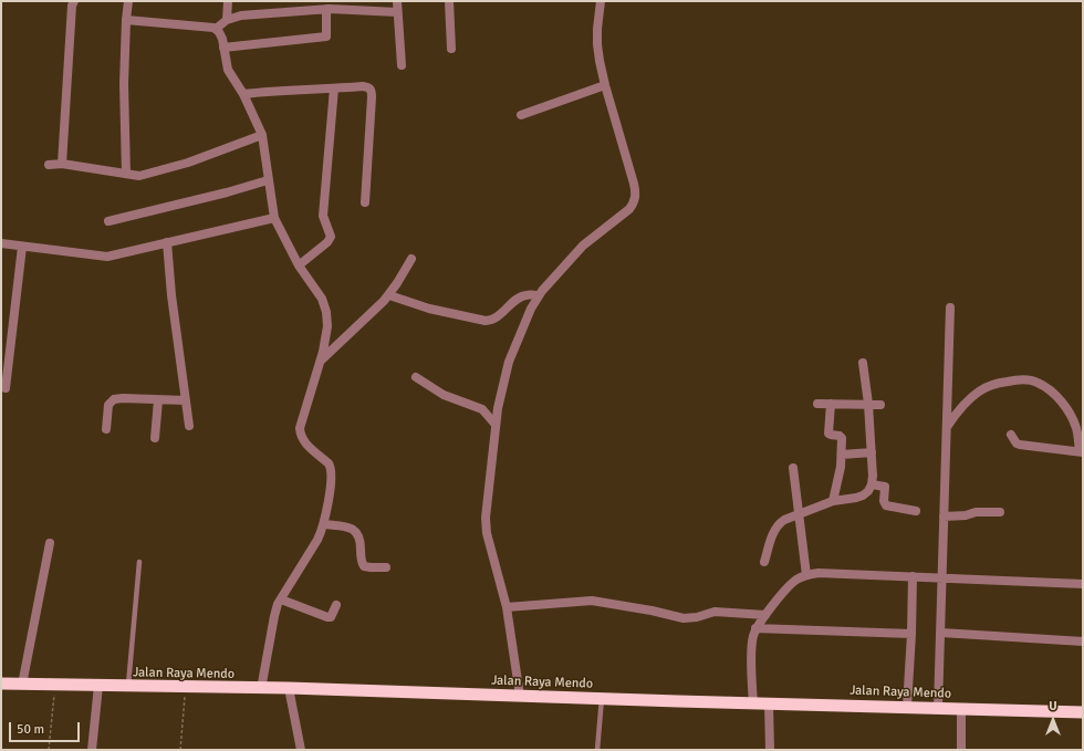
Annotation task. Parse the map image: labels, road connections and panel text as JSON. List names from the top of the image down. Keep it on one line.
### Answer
{"streets":{"highway":["Jalan Raya Mendo"]},"scale_bar":"50 m","north":"top"}
